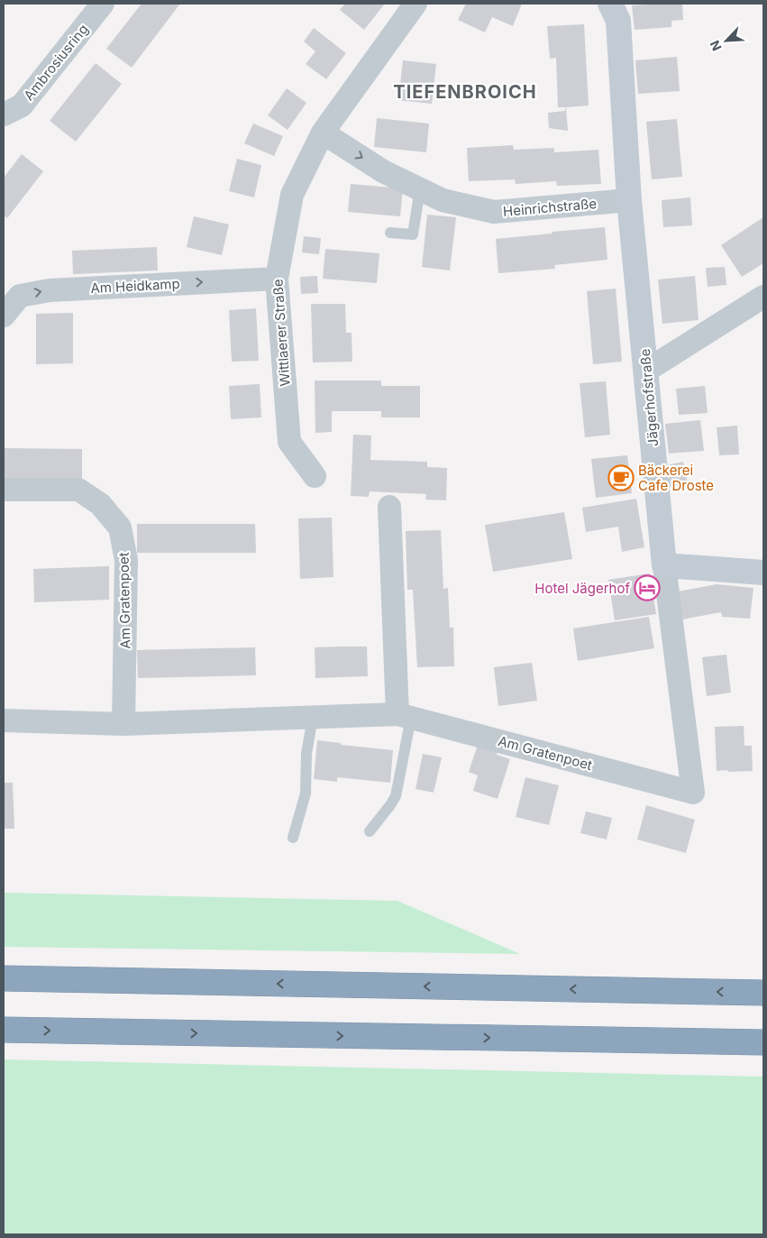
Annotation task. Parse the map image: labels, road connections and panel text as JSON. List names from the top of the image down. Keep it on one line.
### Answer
{"streets":{"street":["Ambrosiusring","Heinrichstraße","Am Heidkamp","Wittlaerer Straße","Jägerhofstraße","Am Gratenpoet"]},"crossings":[["Heinrichstraße","Wittlaerer Straße"],["Heinrichstraße","Jägerhofstraße"],["Am Heidkamp","Wittlaerer Straße"],["Jägerhofstraße","Am Gratenpoet"]],"one_way":["Am Heidkamp"],"districts":["TIEFENBROICH"],"places":{"cafe":["Bäckerei Cafe Droste"],"hotel":["Hotel Jägerhof"]},"north":"bottom left"}
